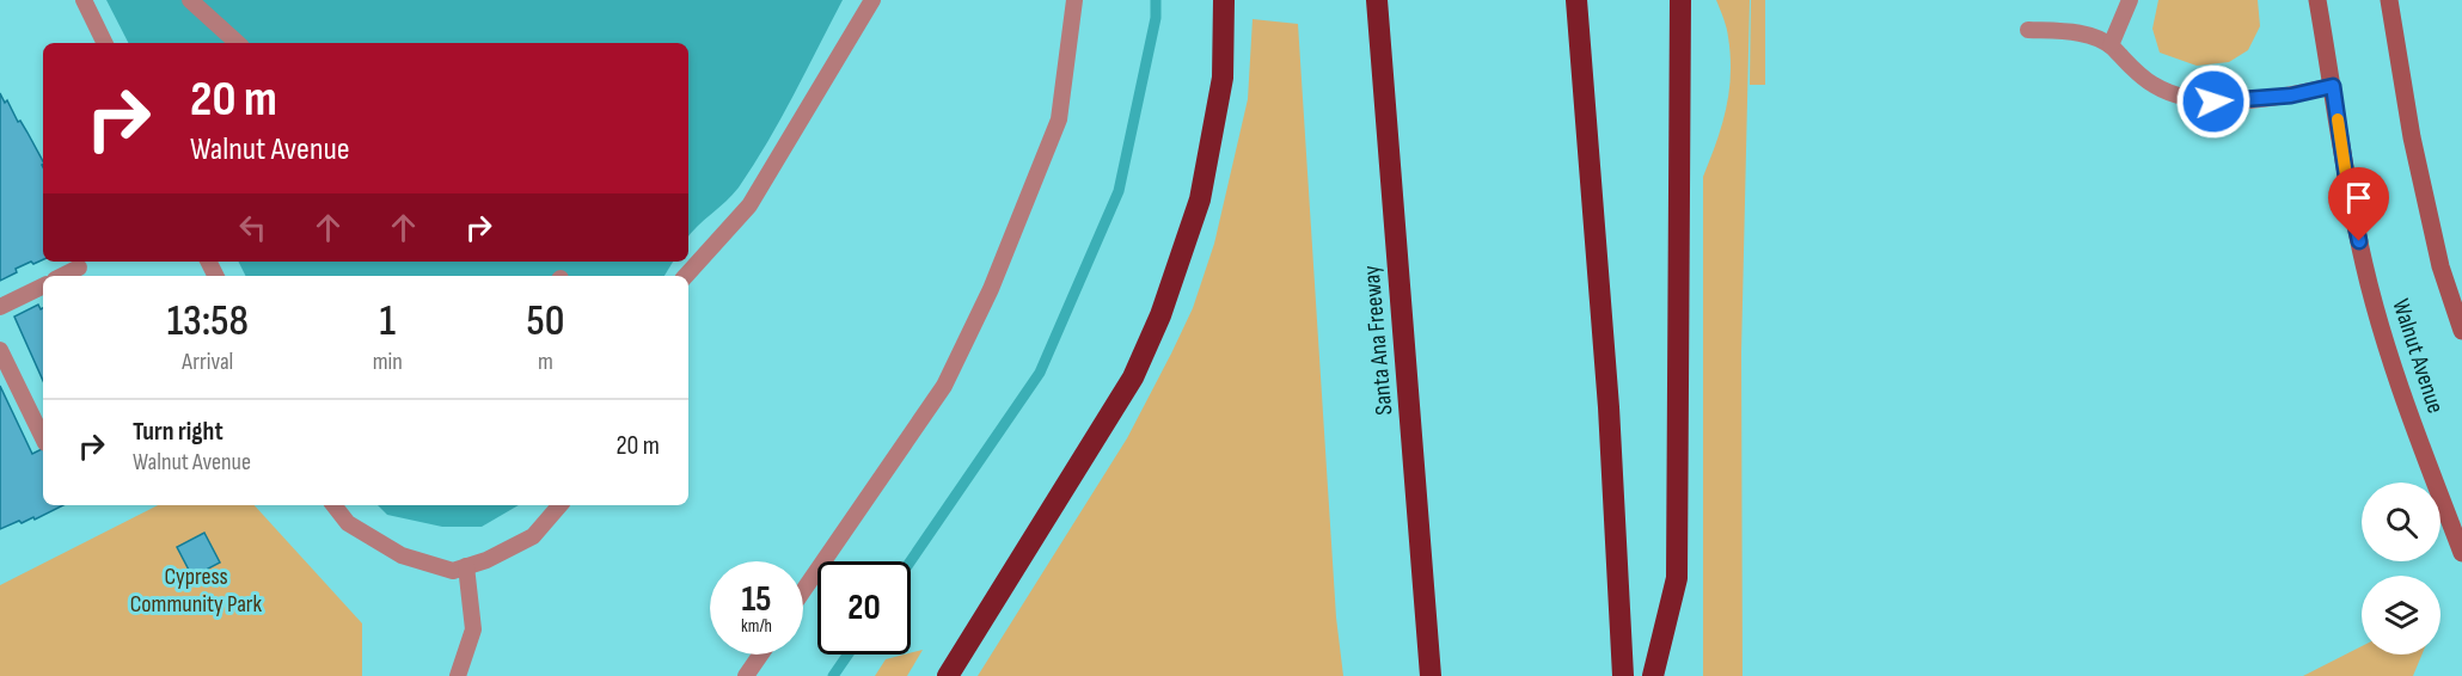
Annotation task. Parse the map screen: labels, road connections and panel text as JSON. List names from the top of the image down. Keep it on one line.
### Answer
{"streets":{"highway":["Santa Ana Freeway"],"main road":["Walnut Avenue"]},"parks":["Cypress Community Park"],"page":{"turn":["20 m","Walnut Avenue"],"eta":["13:58","Arrival","1","min","50","m"],"list":[{"name":"Turn right","note":"Walnut Avenue","value":"20 m"}],"speed":"15 km/h","limit":"20"}}
